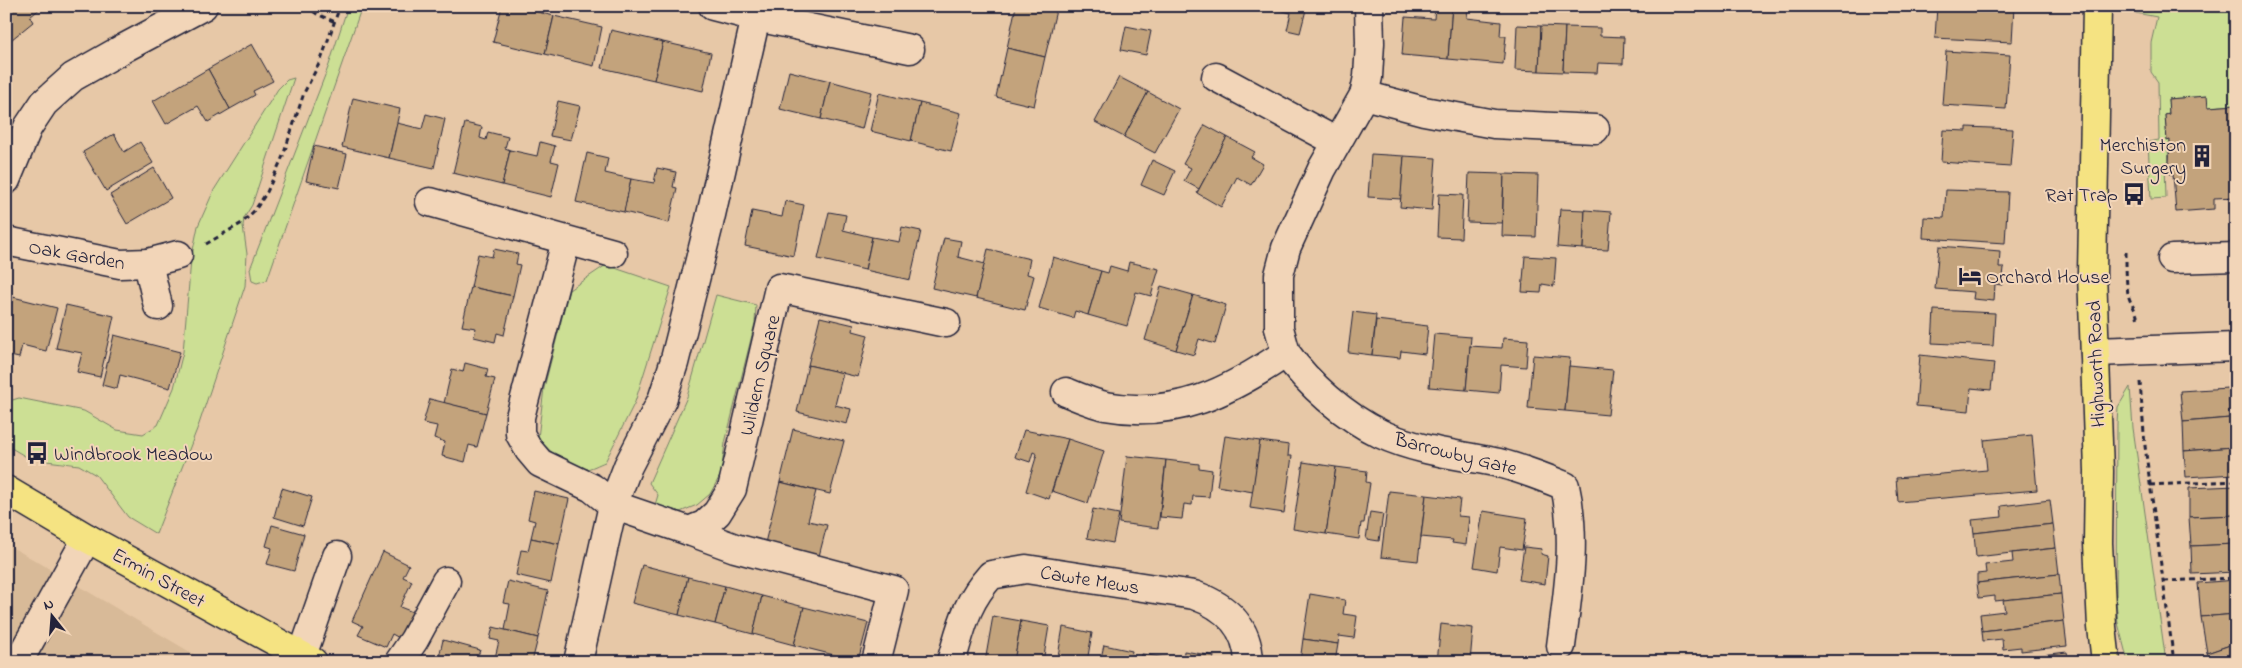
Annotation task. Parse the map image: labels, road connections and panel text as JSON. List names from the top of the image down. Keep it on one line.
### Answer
{"streets":{"main road":["Highworth Road","Ermin Street"],"street":["Oak Garden","Wildern Square","Barrowby Gate","Cawte Mews"]},"places":{"building":["Merchiston Surgery"],"bus stop":["Rat Trap","Windbrook Meadow"],"hotel":["Orchard House"]},"north":"top"}
